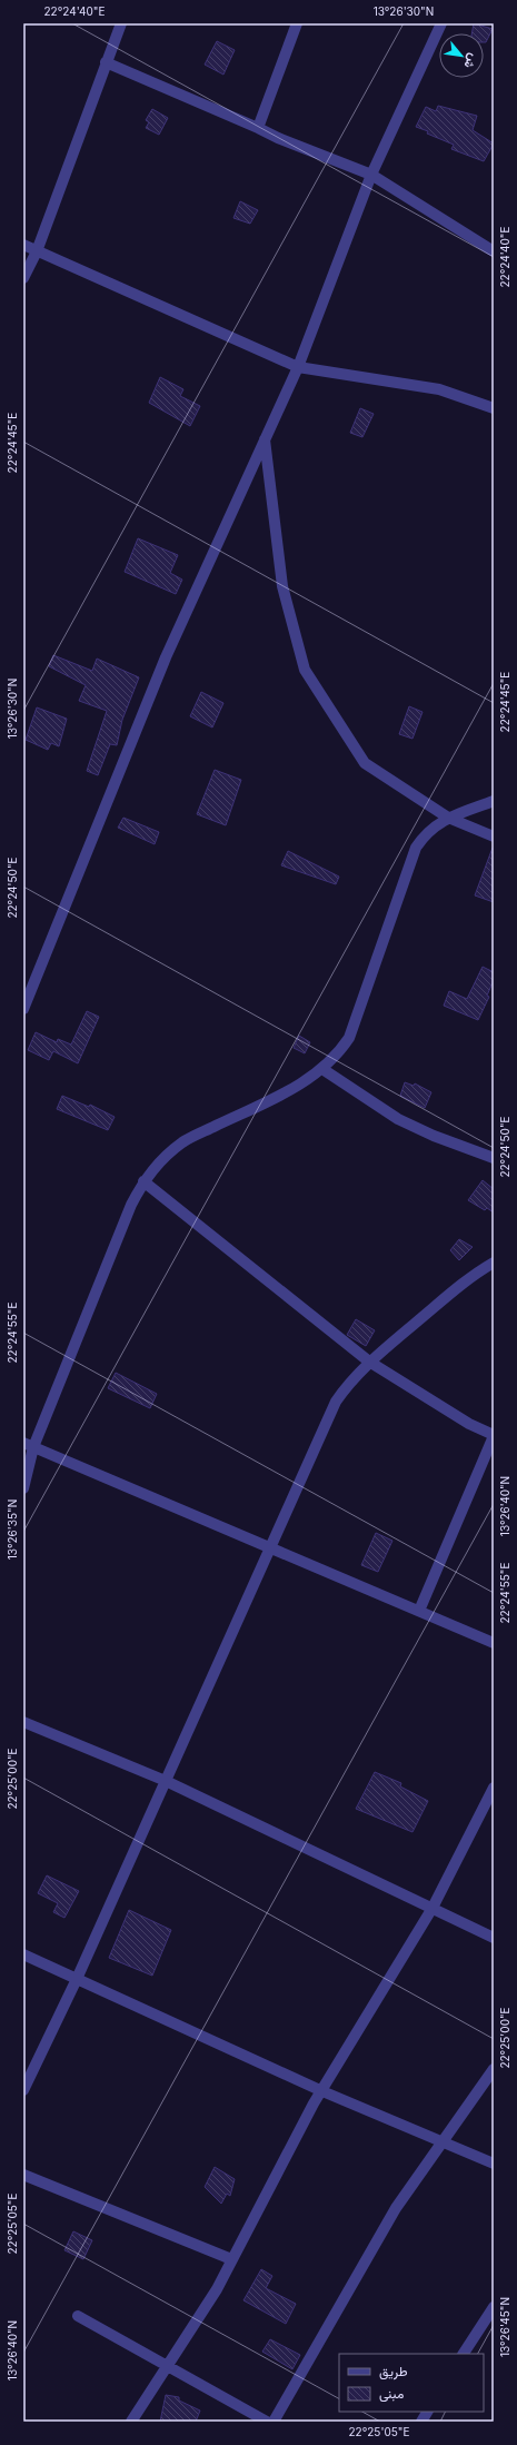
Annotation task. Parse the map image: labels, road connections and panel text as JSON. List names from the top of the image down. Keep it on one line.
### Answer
{"legend":["طريق","مبنى"],"north":"bottom right","coordinates":["22°24'40\"E","13°26'30\"N","22°24'45\"E","22°24'50\"E","22°24'55\"E","13°26'40\"N","13°26'35\"N","22°25'00\"E","22°25'05\"E","13°26'45\"N"]}
